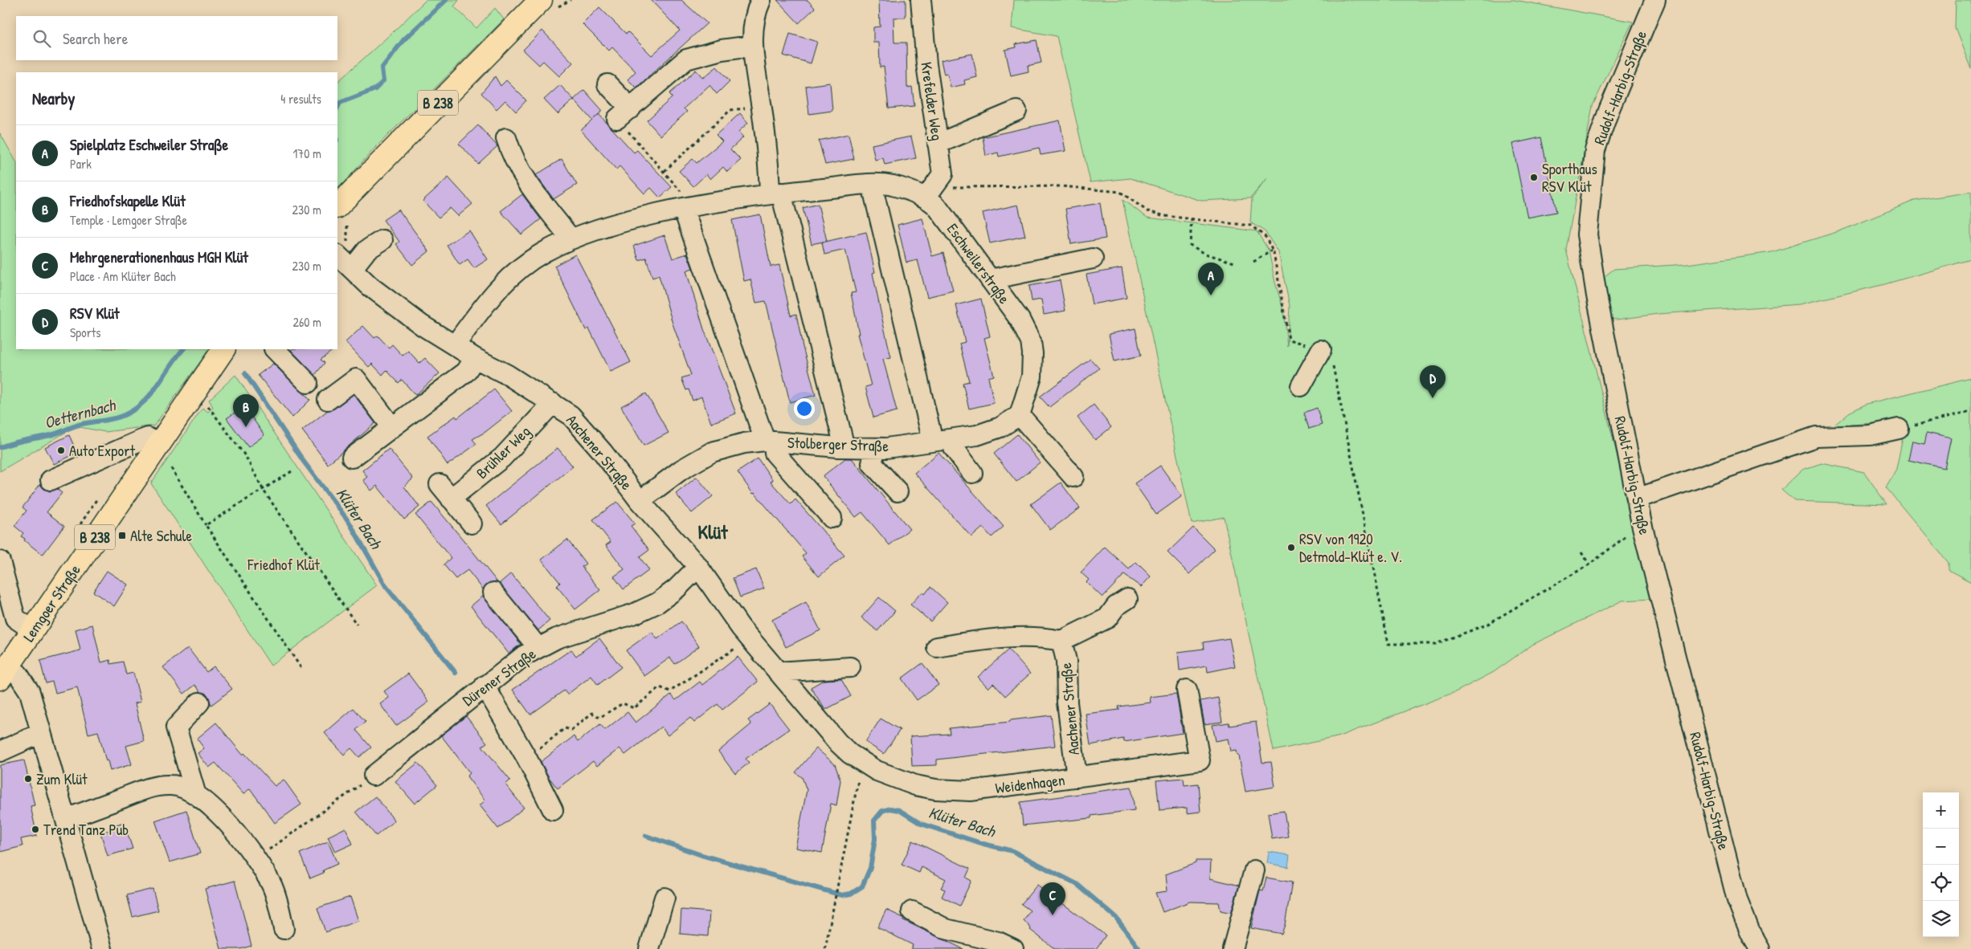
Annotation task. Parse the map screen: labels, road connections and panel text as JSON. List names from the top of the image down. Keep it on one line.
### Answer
{"streets":{"main road":["B 238","Lemgoer Straße"],"street":["Rudolf-Harbig-Straße","Krefelder Weg","Eschweilerstraße","Stolberger Straße","Brühler Weg","Aachener Straße","Dürener Straße","Weidenhagen"]},"crossings":[["Krefelder Weg","Eschweilerstraße"],["Eschweilerstraße","Stolberger Straße"],["Eschweilerstraße","Aachener Straße"],["Stolberger Straße","Aachener Straße"],["Brühler Weg","Aachener Straße"],["Aachener Straße","Dürener Straße"],["Aachener Straße","Weidenhagen"]],"districts":["Klüt"],"water":["Oetternbach","Klüter Bach"],"parks":["Friedhof Klüt"],"places":{"other":["Sporthaus RSV Klüt","Auto Export","RSV von 1920 Detmold-Klüt e. V.","Zum Klüt","Trend Tanz Pub"],"transit":["Alte Schule"]},"page":{"search":"Search here","heading":["Nearby","4 results"],"list":[{"mark":"A","name":"Spielplatz Eschweiler Straße","note":"Park","value":"170 m"},{"mark":"B","name":"Friedhofskapelle Klüt","note":"Temple · Lemgoer Straße","value":"230 m"},{"mark":"C","name":"Mehrgenerationenhaus MGH Klüt","note":"Place · Am Klüter Bach","value":"230 m"},{"mark":"D","name":"RSV Klüt","note":"Sports","value":"260 m"}],"pins":["A","D","B","C"],"map_buttons":["+","−"]}}
